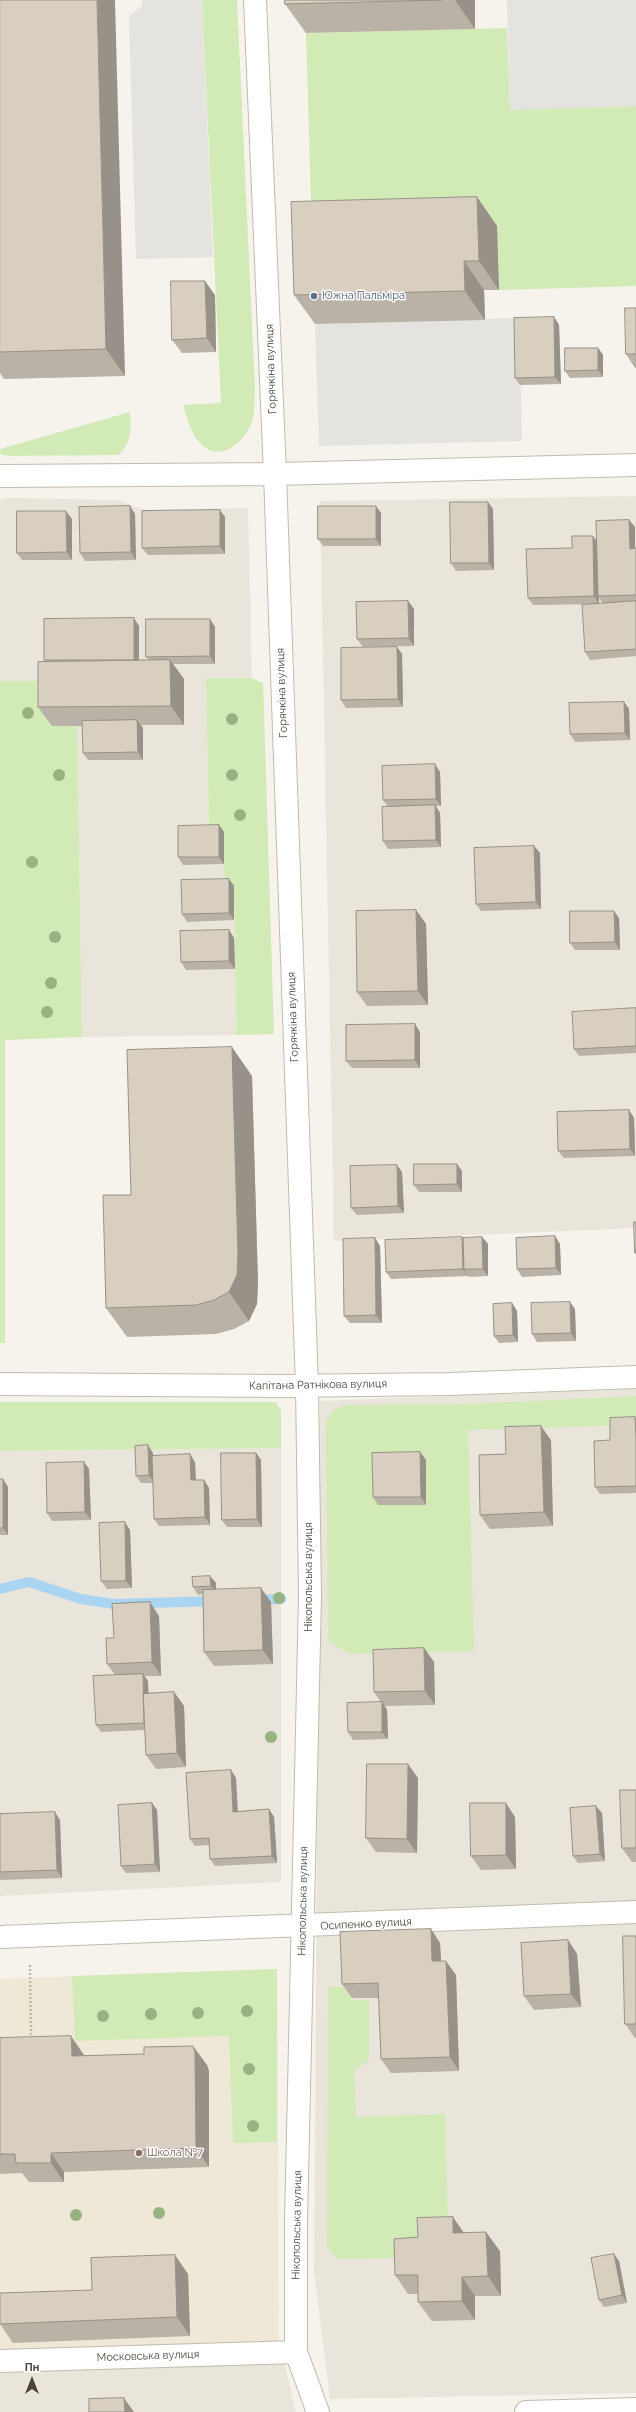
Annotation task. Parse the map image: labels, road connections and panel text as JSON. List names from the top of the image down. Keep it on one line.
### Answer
{"streets":{"street":["Горячкіна вулиця","Капітана Ратнікова вулиця","Нікопольська вулиця","Осипенко вулиця","Московська вулиця"]},"crossings":[["Горячкіна вулиця","Капітана Ратнікова вулиця"],["Горячкіна вулиця","Нікопольська вулиця"],["Капітана Ратнікова вулиця","Нікопольська вулиця"],["Нікопольська вулиця","Осипенко вулиця"],["Нікопольська вулиця","Московська вулиця"]],"places":["Южна Пальміра","Школа №7"],"north":"top"}
